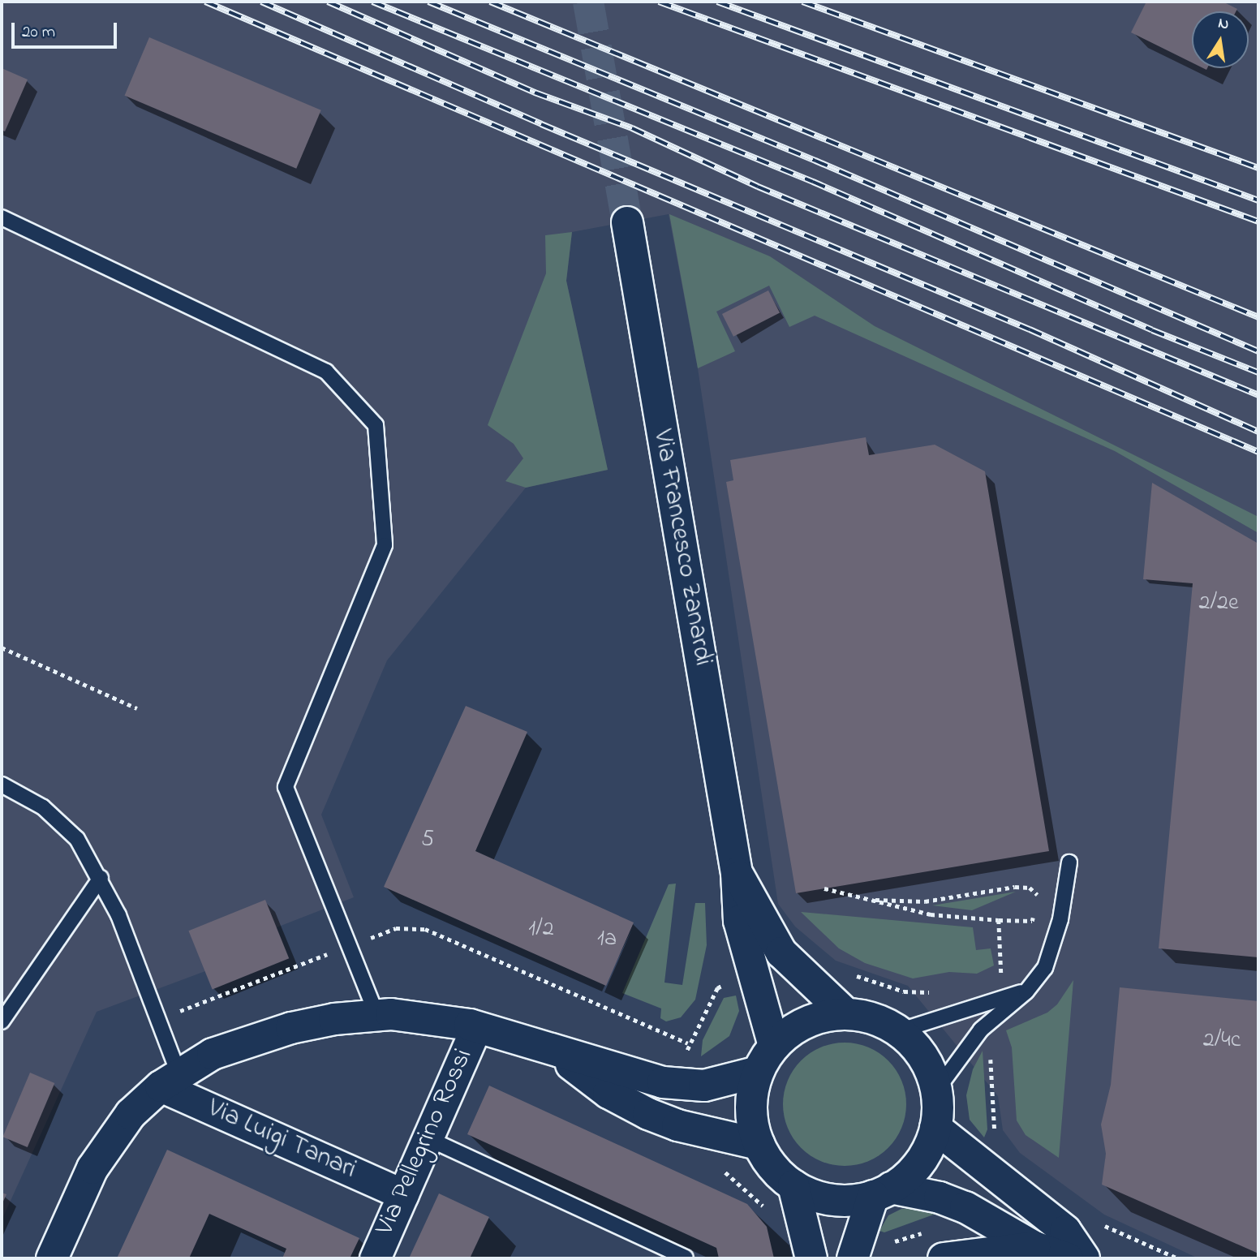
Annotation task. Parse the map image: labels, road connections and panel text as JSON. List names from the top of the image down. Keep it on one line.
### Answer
{"streets":{"main road":["Via Francesco Zanardi","Via Luigi Tanari"],"street":["Via Pellegrino Rossi"]},"crossings":[["Via Francesco Zanardi","Via Luigi Tanari"],["Via Luigi Tanari","Via Pellegrino Rossi"]],"house_numbers":["2/2e","5","1/2","1a","2/4c"],"scale_bar":"20 m","north":"top"}
